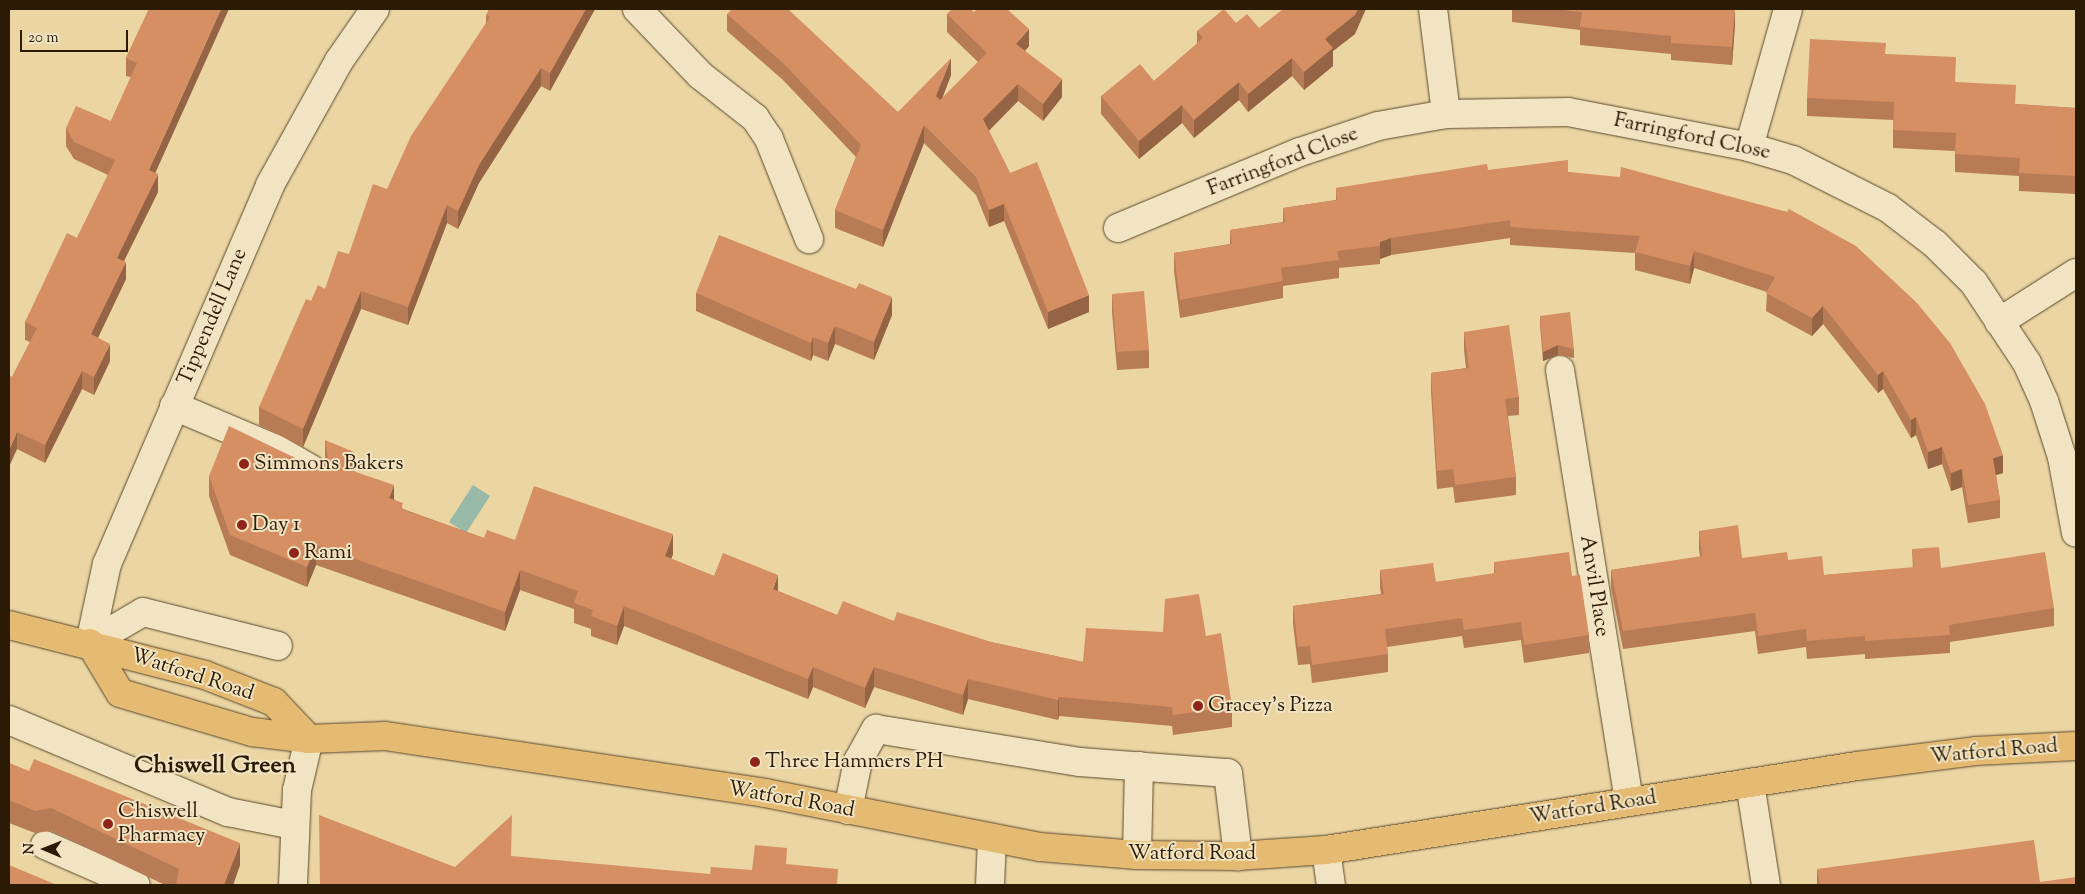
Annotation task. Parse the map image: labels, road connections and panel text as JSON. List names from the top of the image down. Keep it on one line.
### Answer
{"streets":{"main road":["Watford Road"],"street":["Farringford Close","Tippendell Lane","Anvil Place"]},"crossings":[["Tippendell Lane","Watford Road"],["Anvil Place","Watford Road"]],"districts":["Chiswell Green"],"places":["Simmons Bakers","Day 1","Rami","Gracey's Pizza","Three Hammers PH","Chiswell Pharmacy"],"scale_bar":"20 m","north":"left"}
